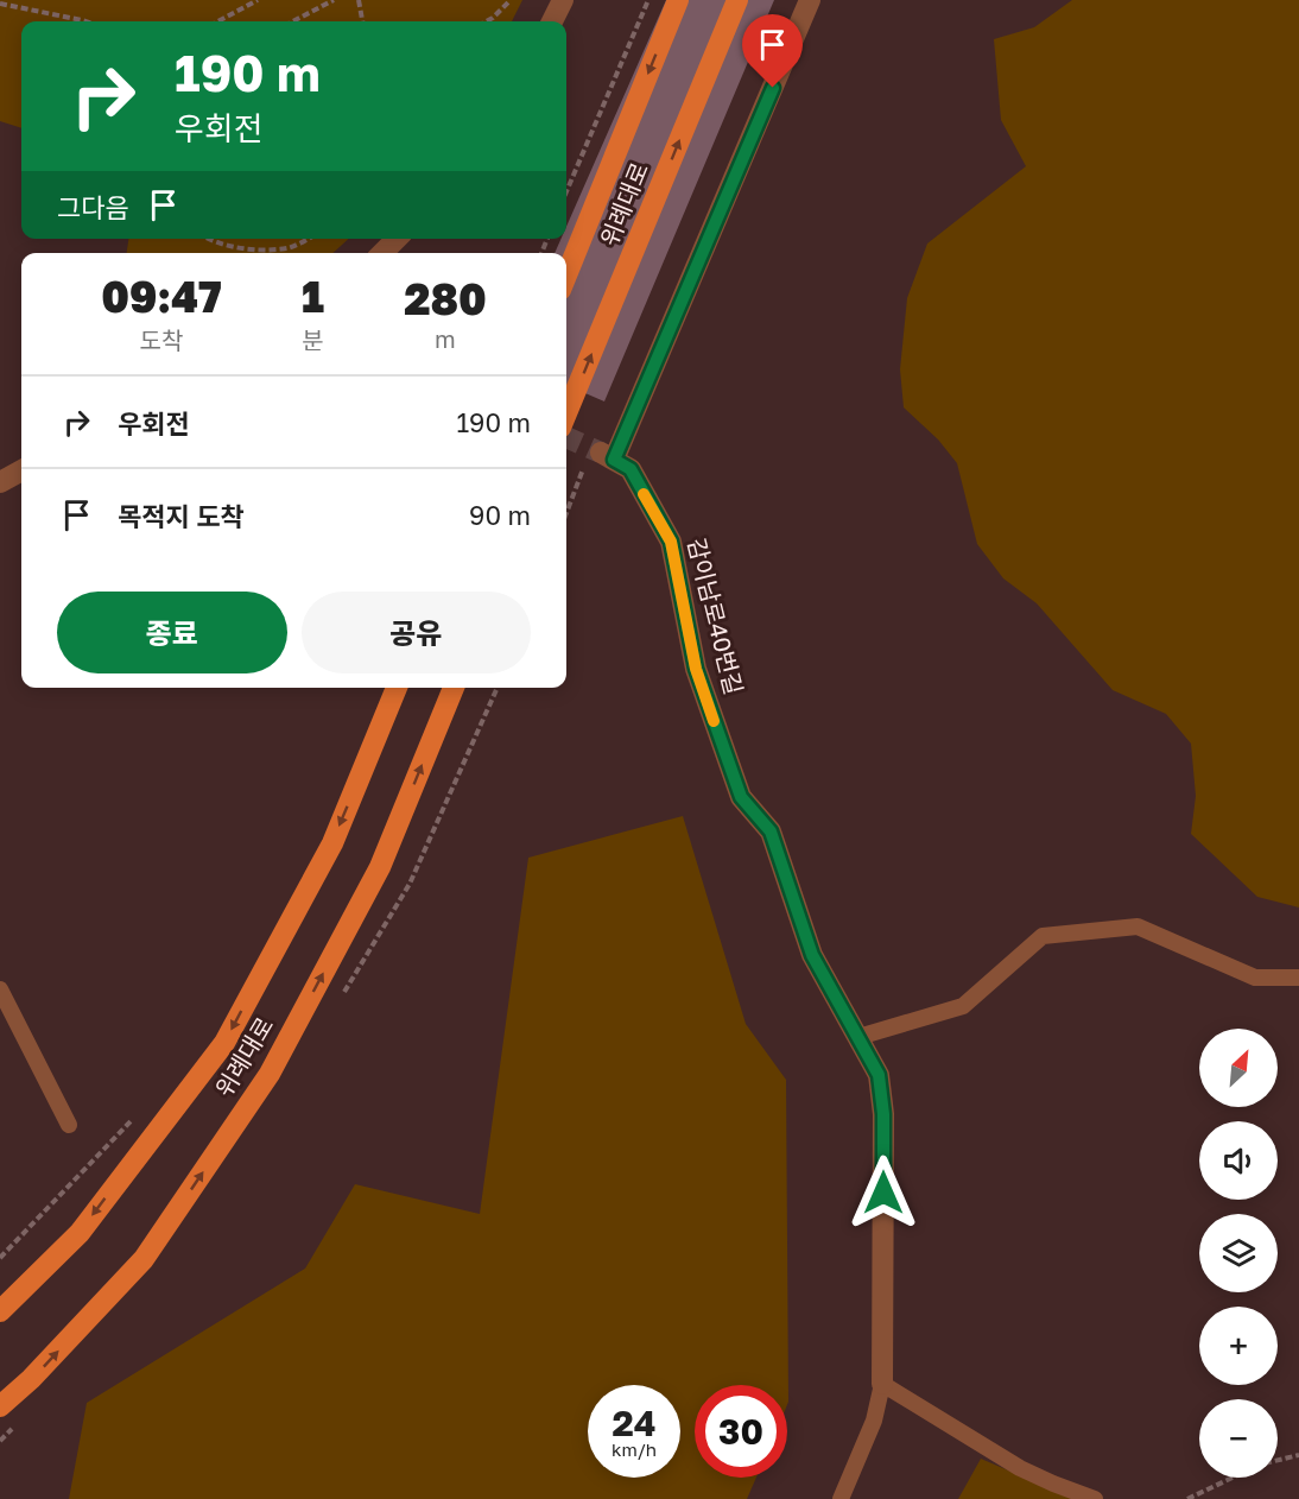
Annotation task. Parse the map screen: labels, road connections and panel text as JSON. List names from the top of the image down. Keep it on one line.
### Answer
{"streets":{"main road":["위례대로"],"street":["감이남로40번길"]},"north":"top right","page":{"turn":["190 m","우회전"],"then":"그다음","eta":["09:47","도착","1","분","280","m"],"list":[{"name":"우회전","value":"190 m"},{"name":"목적지 도착","value":"90 m"}],"buttons":["종료","공유"],"map_buttons":["+","−"],"speed":"24 km/h","limit":"30"}}
